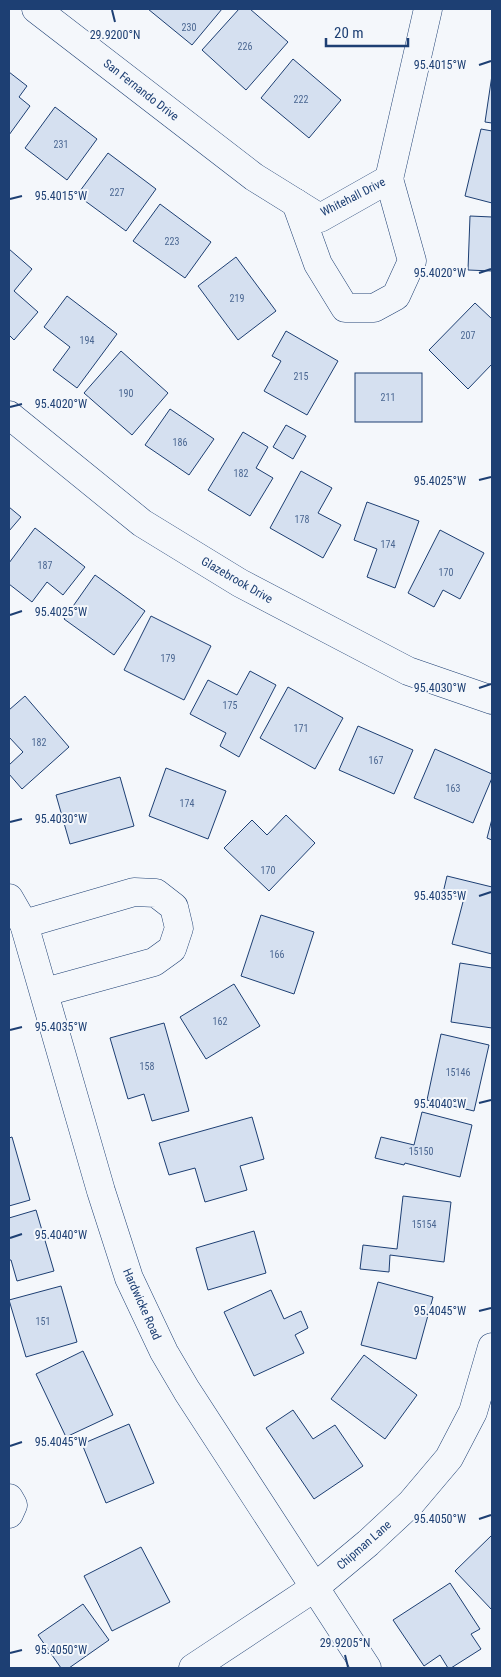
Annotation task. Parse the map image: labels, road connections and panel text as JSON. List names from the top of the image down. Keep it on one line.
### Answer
{"streets":{"street":["San Fernando Drive","Whitehall Drive","Glazebrook Drive","Hardwicke Road","Chipman Lane"]},"crossings":[["San Fernando Drive","Whitehall Drive"],["Hardwicke Road","Chipman Lane"]],"house_numbers":["230","226","222","231","227","223","219","207","194","215","190","211","186","182","178","174","187","170","179","175","171","182","167","163","174","170","166","162","158","15146","15150","15154","151"],"scale_bar":"20 m","coordinates":["29.9200°N","95.4015°W","95.4020°W","95.4025°W","95.4030°W","95.4035°W","95.4040°W","95.4045°W","95.4050°W","29.9205°N"]}
